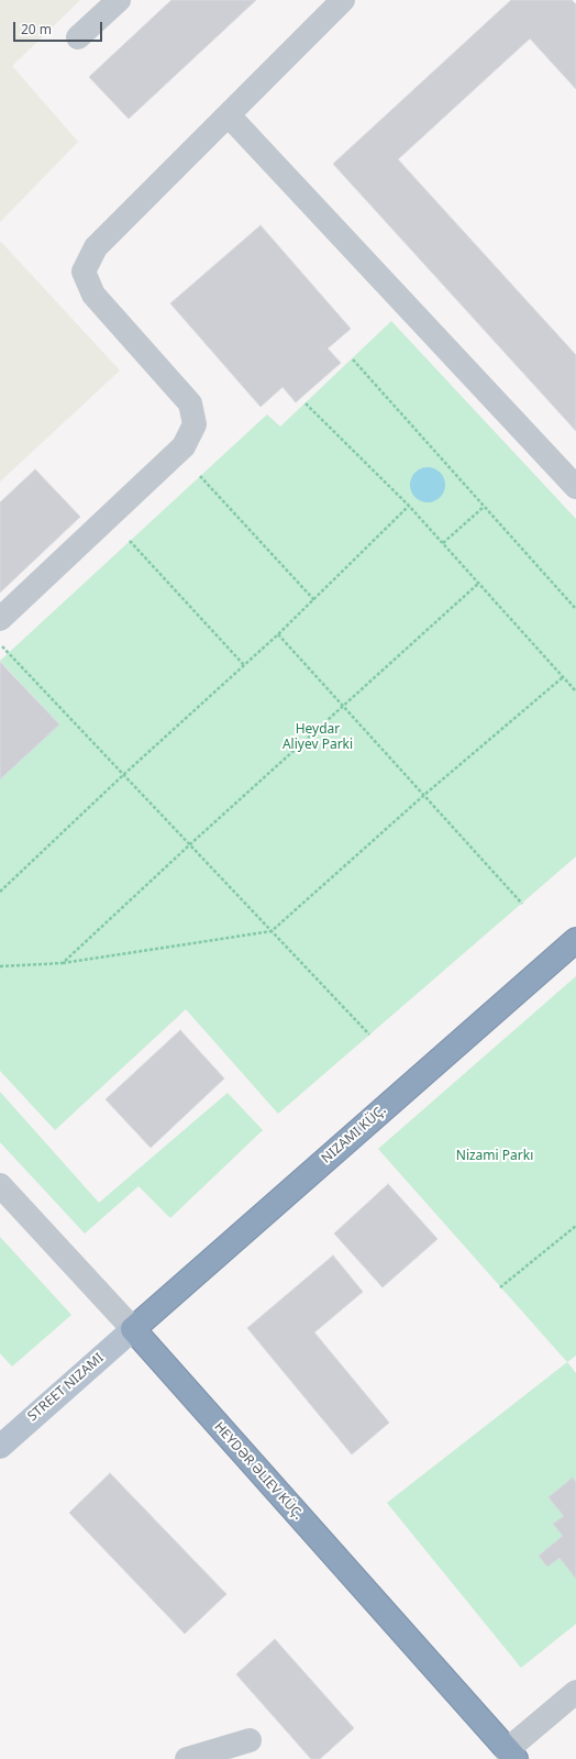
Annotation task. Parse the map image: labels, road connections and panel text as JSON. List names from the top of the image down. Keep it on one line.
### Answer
{"streets":{"highway":["NIZAMI KÜÇ.","HEYDƏR ƏLIEV KÜÇ."],"main road":["STREET NIZAMI"]},"crossings":[["NIZAMI KÜÇ.","STREET NIZAMI"],["NIZAMI KÜÇ.","HEYDƏR ƏLIEV KÜÇ."],["STREET NIZAMI","HEYDƏR ƏLIEV KÜÇ."]],"parks":["Heydar Aliyev Parki","Nizami Parkı"],"scale_bar":"20 m"}
